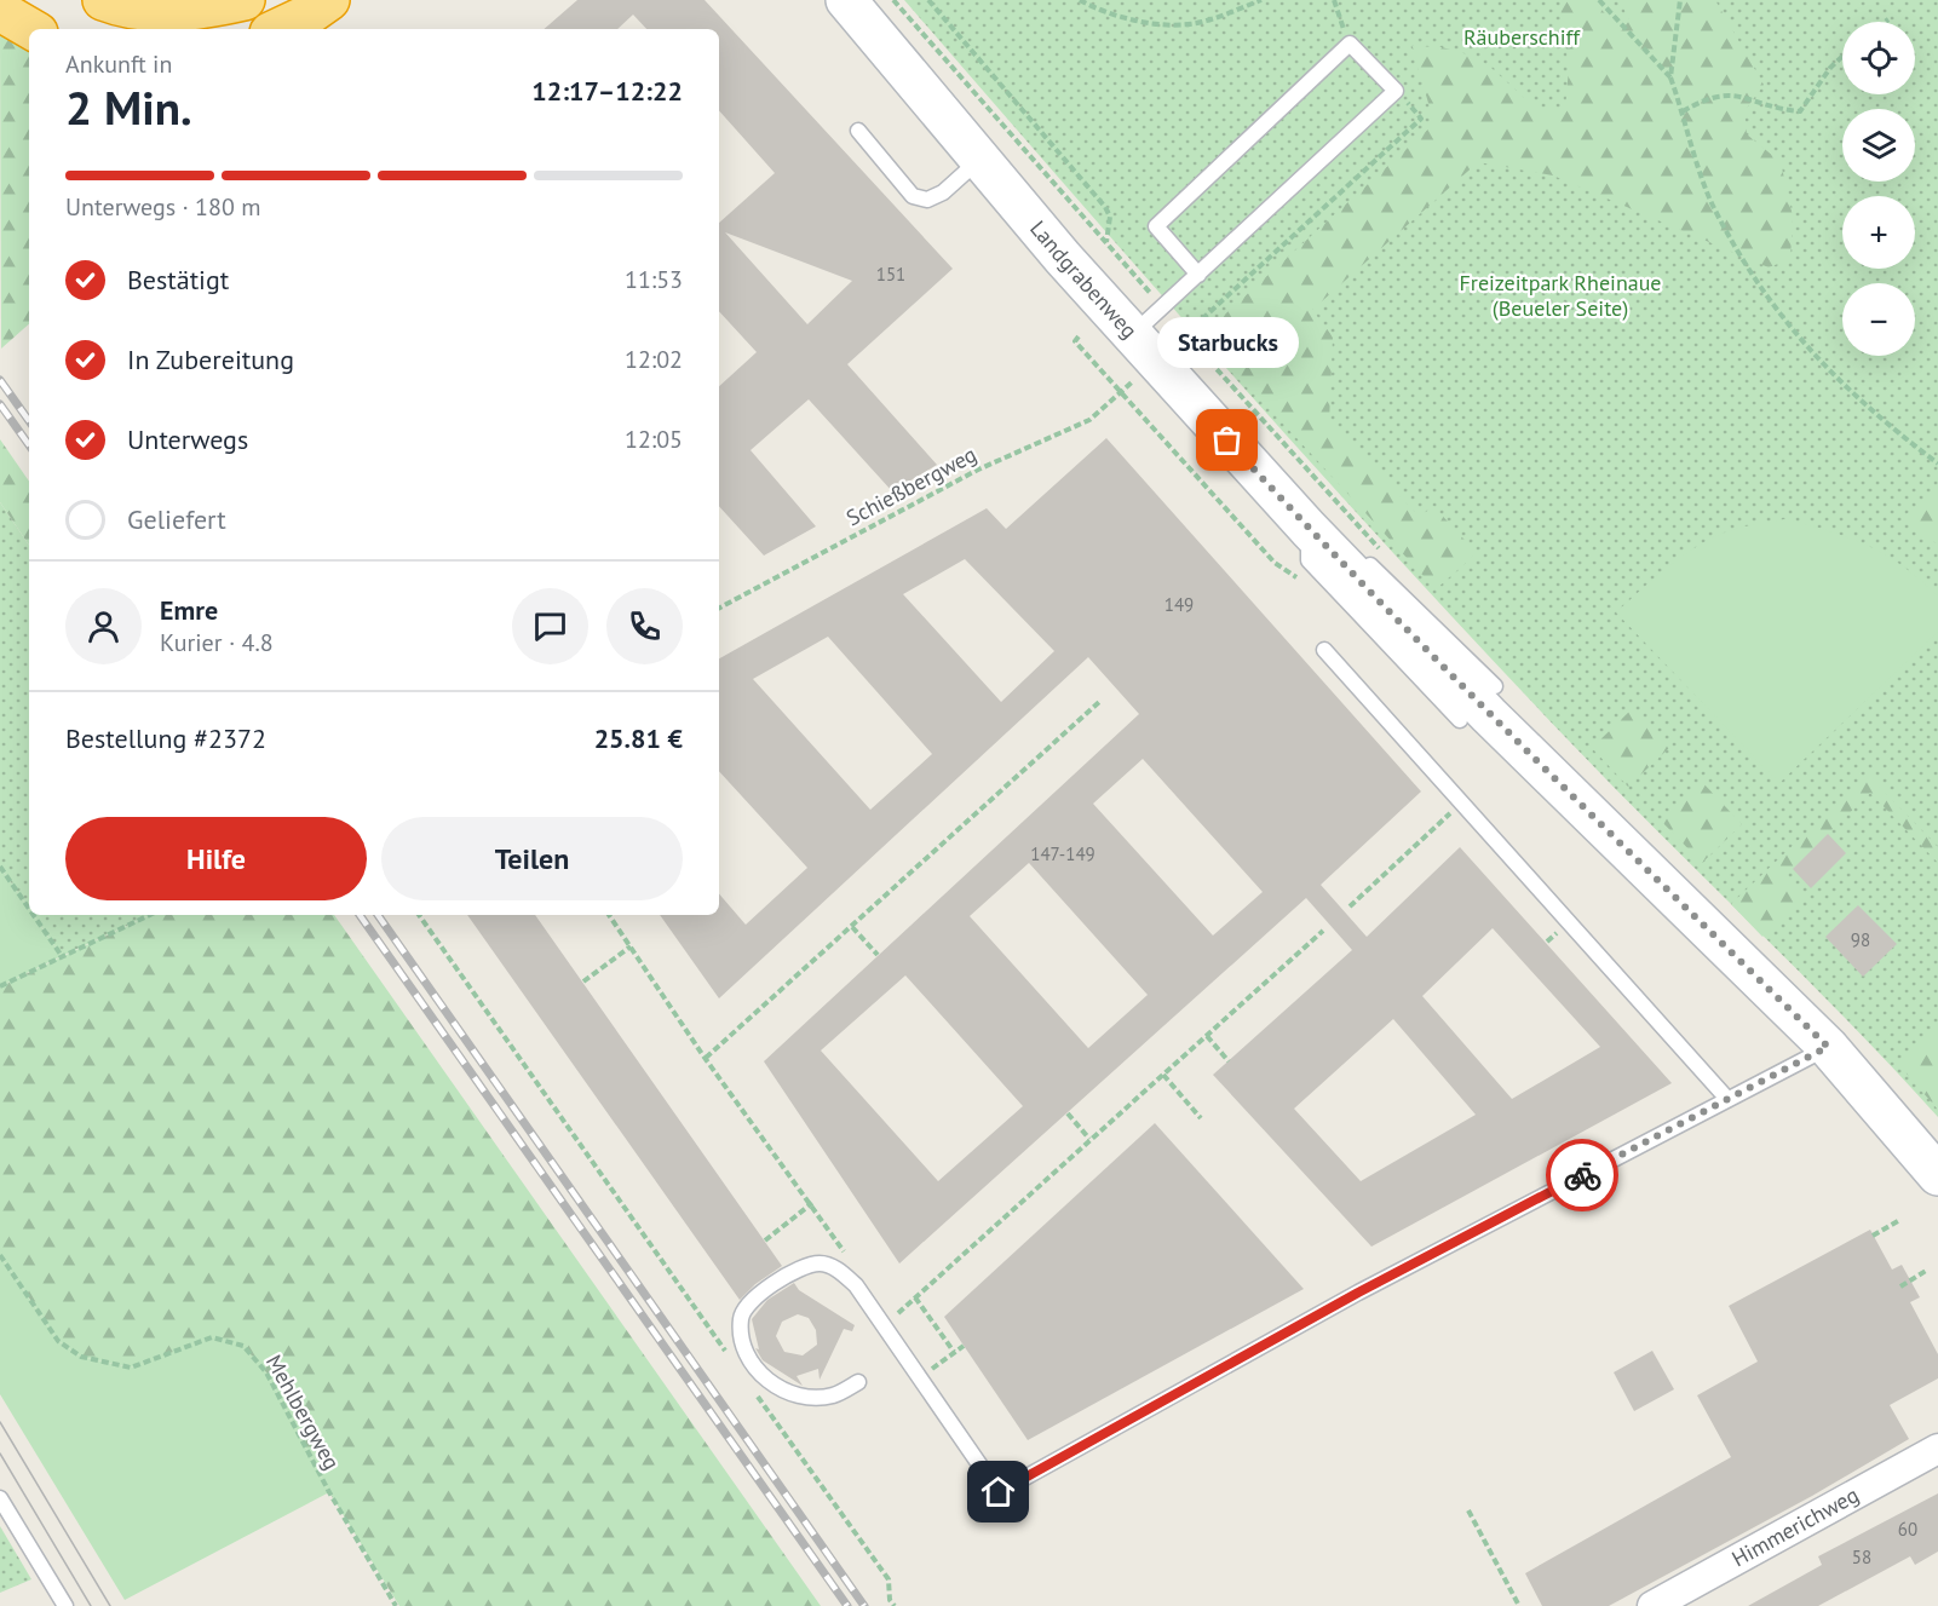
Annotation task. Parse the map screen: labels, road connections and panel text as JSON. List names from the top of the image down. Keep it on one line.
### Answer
{"streets":{"street":["Landgrabenweg","Himmerichweg"],"path":["Schießbergweg","Mehlbergweg"]},"parks":["Räuberschiff","Freizeitpark Rheinaue (Beueler Seite)"],"places":["Starbucks"],"house_numbers":["151","149","147-149","98","60","58"],"page":{"map_buttons":["+","−"],"heading":["2 Min.","Ankunft in","12:17–12:22"],"panel":["Emre","Kurier · 4.8","Bestellung #2372","25.81 €"],"bar":"Unterwegs · 180 m","list":[["Bestätigt","11:53"],["In Zubereitung","12:02"],["Unterwegs","12:05"],"Geliefert"],"bubble":"Starbucks","buttons":["Hilfe","Teilen"]}}
